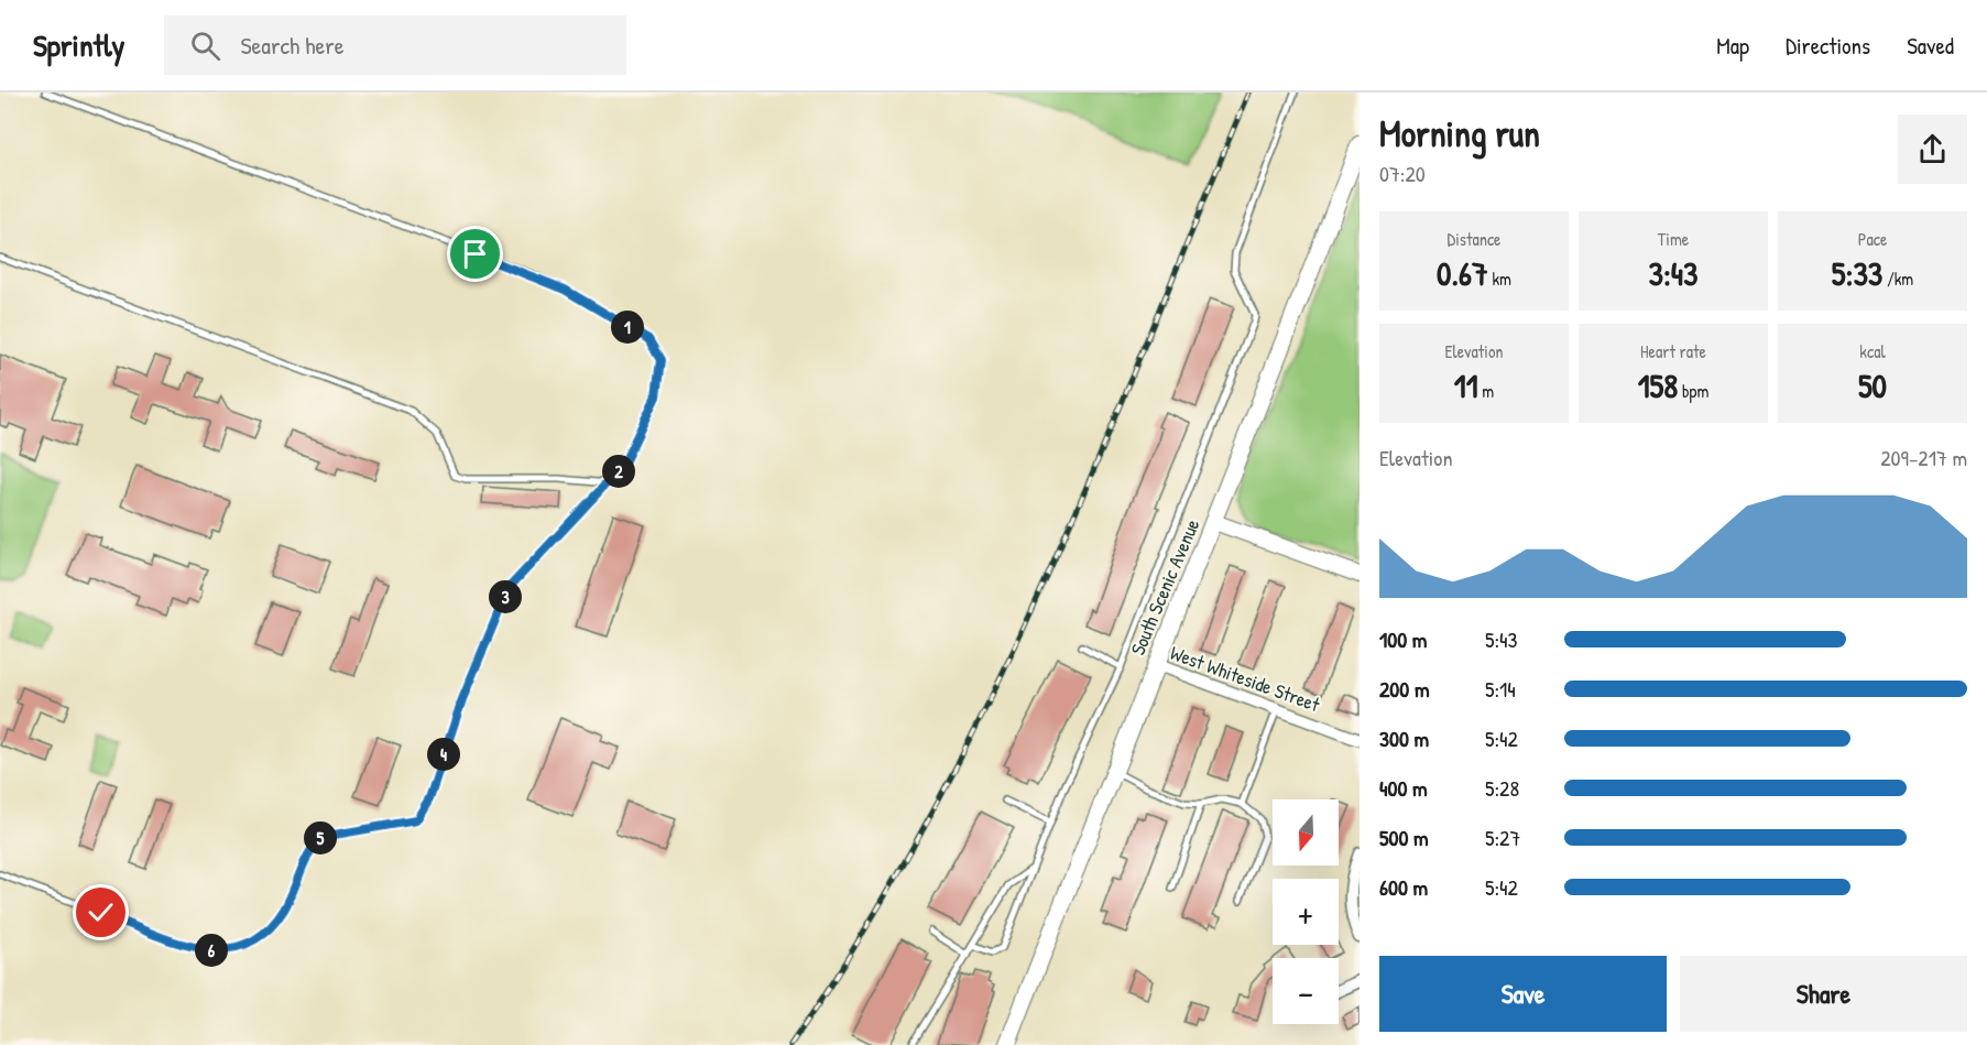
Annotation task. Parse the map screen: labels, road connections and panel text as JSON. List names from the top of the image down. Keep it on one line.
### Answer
{"streets":{"main road":["South Scenic Avenue"],"street":["West Whiteside Street"]},"crossings":[["South Scenic Avenue","West Whiteside Street"]],"north":"bottom","page":{"header":"Sprintly","search":"Search here","nav":["Map","Directions","Saved"],"heading":["Morning run","07:20"],"stats":[["Distance","0.67 km"],["Time","3:43"],["Pace","5:33 /km"],["Elevation","11 m"],["Heart rate","158 bpm"],["kcal","50"]],"pins":["1","2","3","4","5","6"],"chart":["Elevation","209–217 m"],"list":[{"name":"100 m","note":"5:43"},{"name":"200 m","note":"5:14"},{"name":"300 m","note":"5:42"},{"name":"400 m","note":"5:28"},{"name":"500 m","note":"5:27"},{"name":"600 m","note":"5:42"}],"map_buttons":["+","−"],"buttons":["Save","Share"]}}
